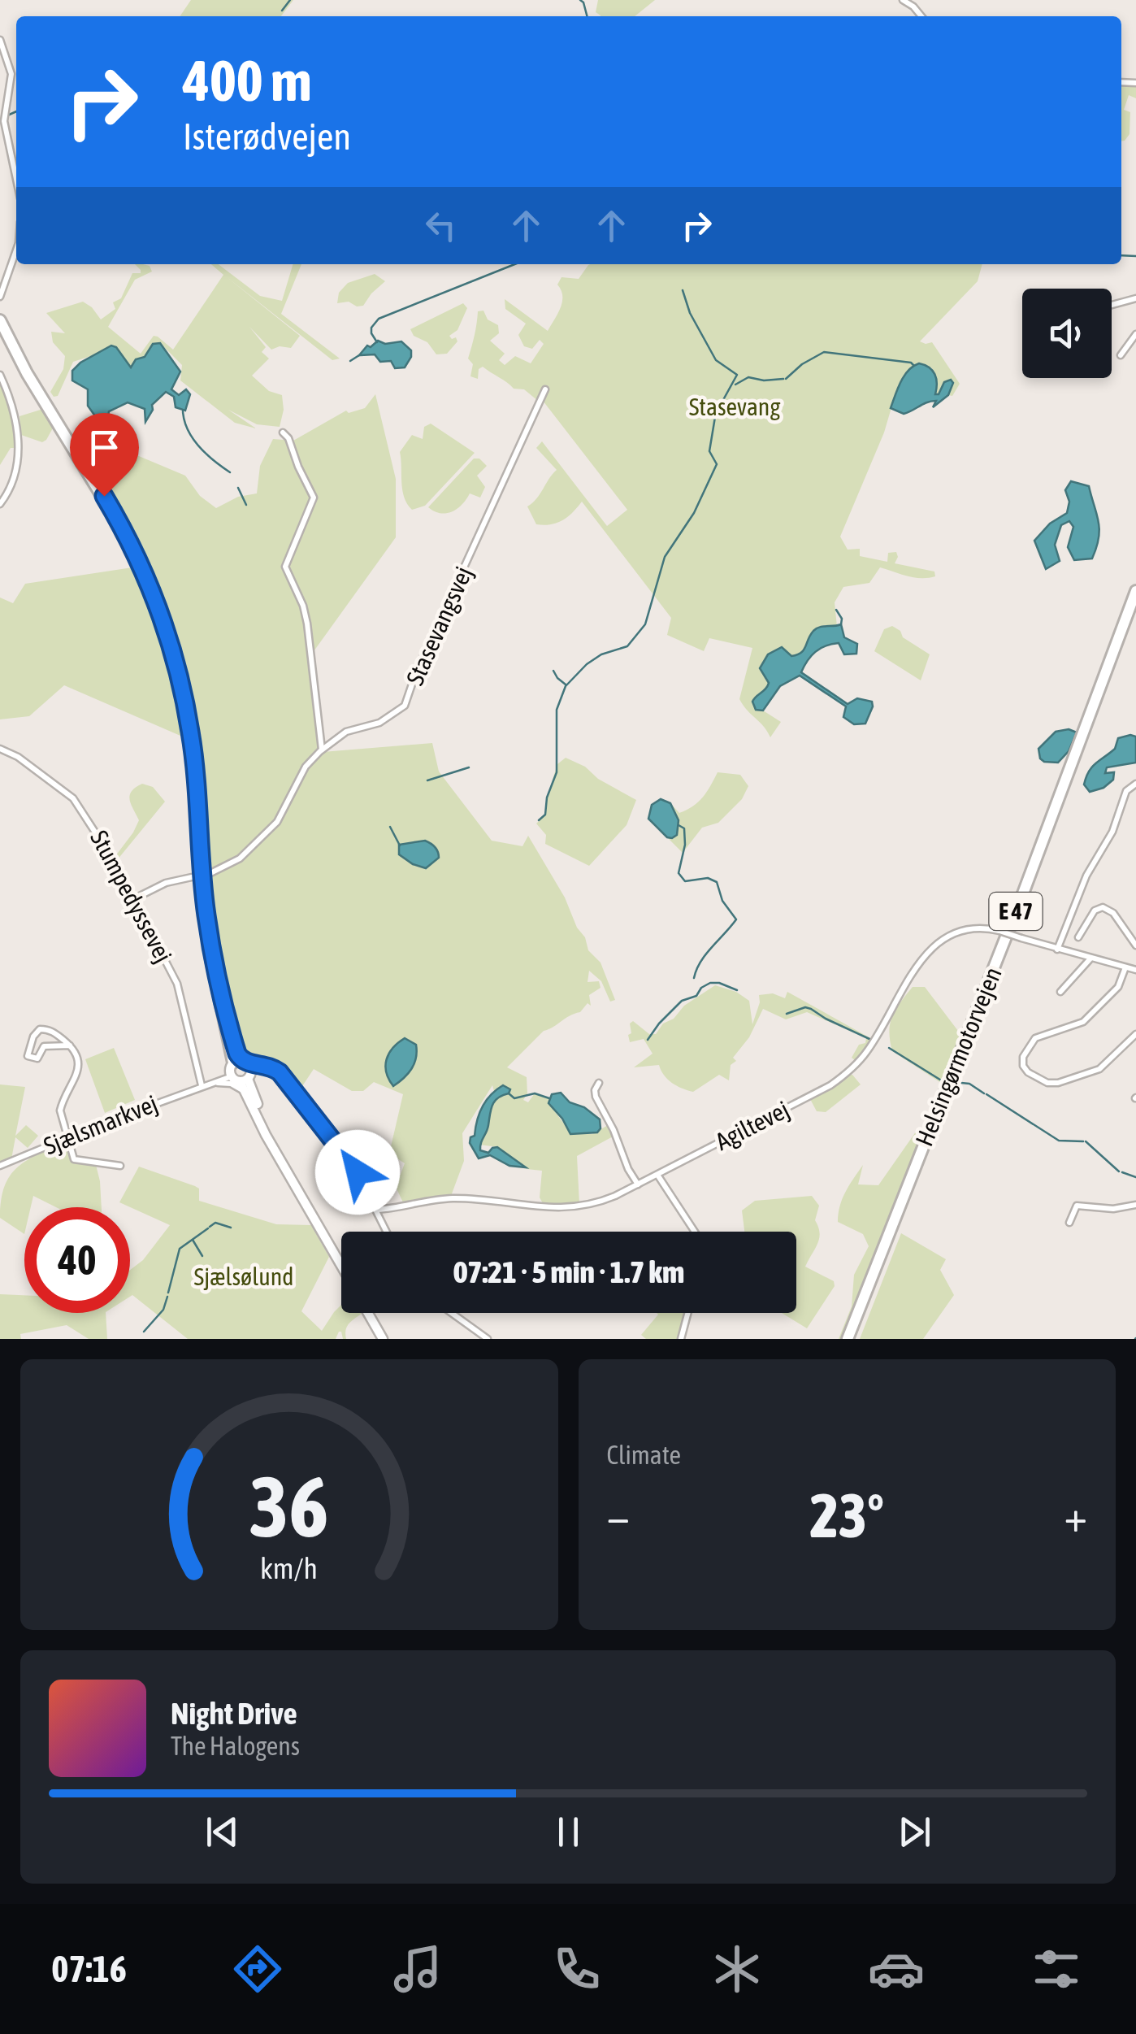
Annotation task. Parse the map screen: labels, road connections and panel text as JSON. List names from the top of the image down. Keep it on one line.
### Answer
{"streets":{"highway":["E 47","Helsingørmotorvejen"],"street":["Stasevangsvej","Stumpedyssevej","Sjælsmarkvej","Agiltevej"]},"crossings":[["Stumpedyssevej","Sjælsmarkvej"]],"parks":["Stasevang","Sjælsølund"],"page":{"turn":["400 m","Isterødvejen"],"limit":"40","trip":"07:21 · 5 min · 1.7 km","tile":"Climate","heat":["−","23°","+"],"song":["Night Drive","The Halogens"],"tabs":"07:16","gauge":["36","km/h"]}}
